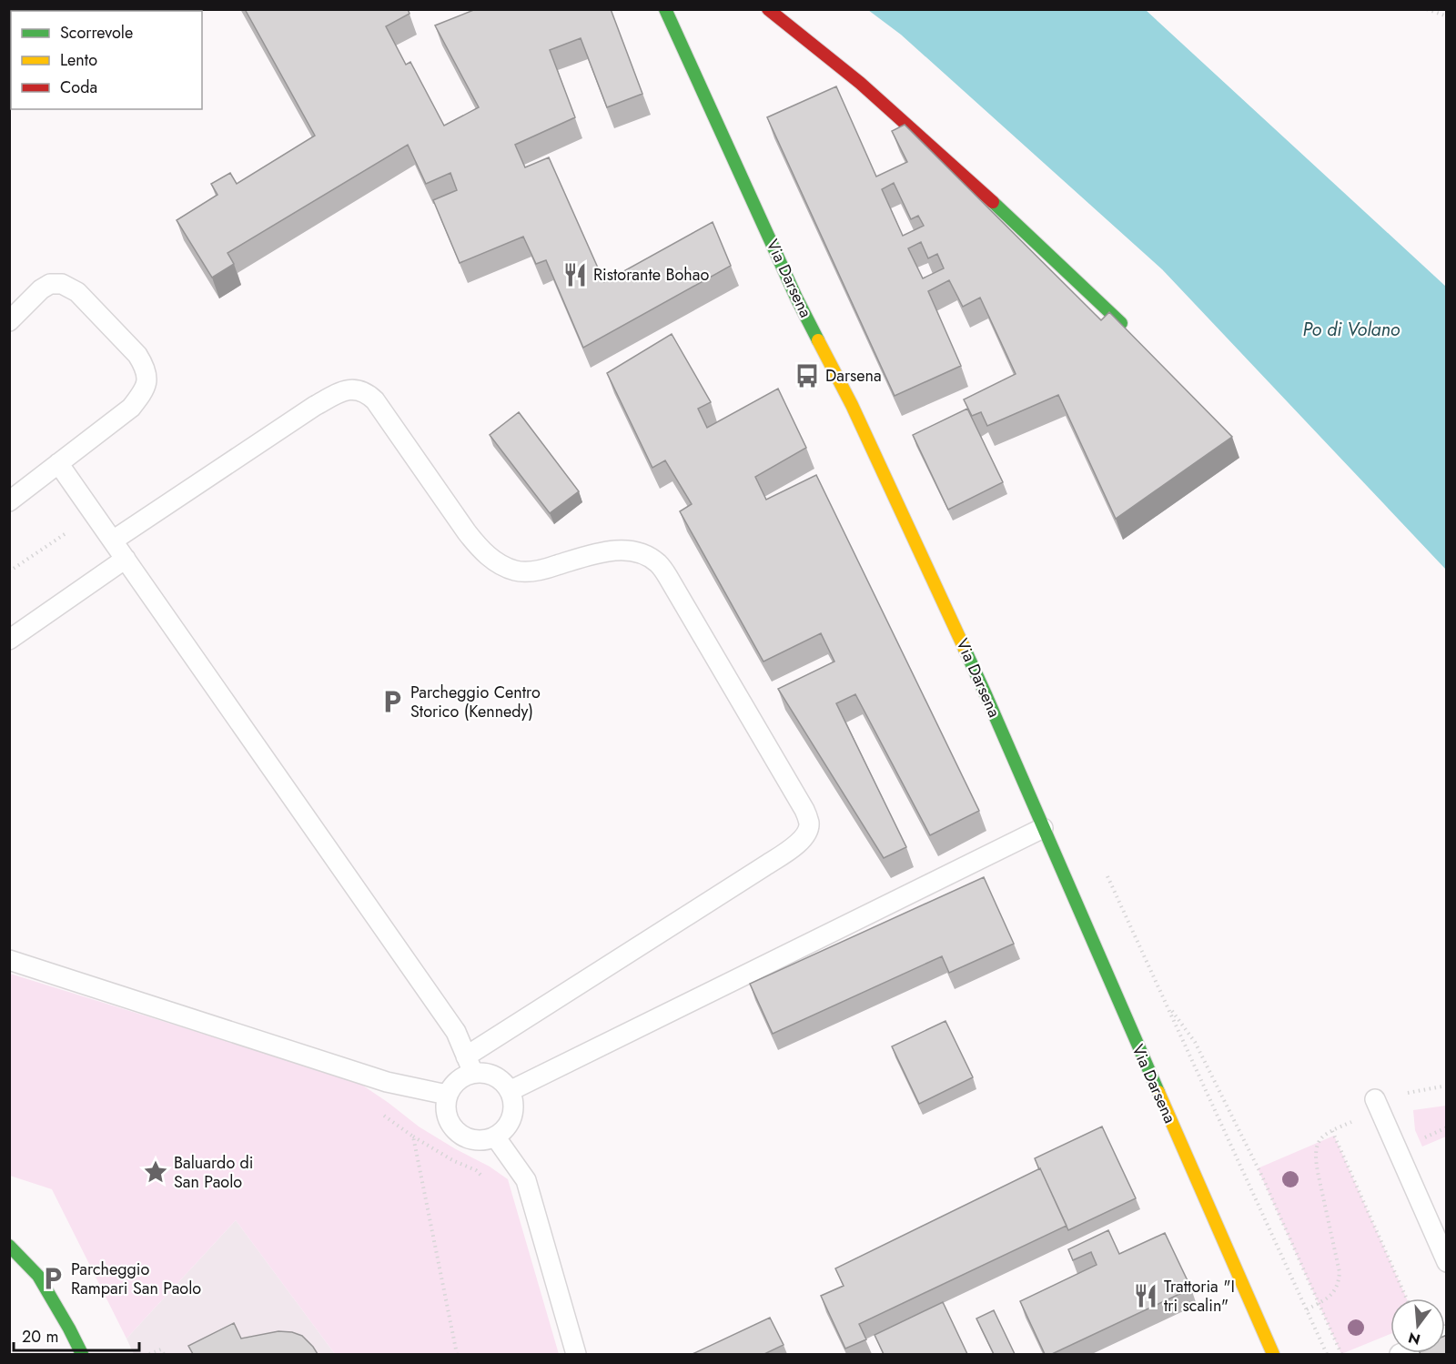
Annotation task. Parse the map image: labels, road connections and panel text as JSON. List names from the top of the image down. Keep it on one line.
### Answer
{"streets":{"main road":["Via Darsena"]},"water":["Po di Volano"],"places":{"restaurant":["Ristorante Bohao","Trattoria \"I tri scalin\""],"bus stop":["Darsena"],"parking":["Parcheggio Centro Storico (Kennedy)","Parcheggio Rampari San Paolo"],"place":["Baluardo di San Paolo"]},"legend":["Scorrevole","Lento","Coda"],"scale_bar":"20 m","north":"bottom"}
